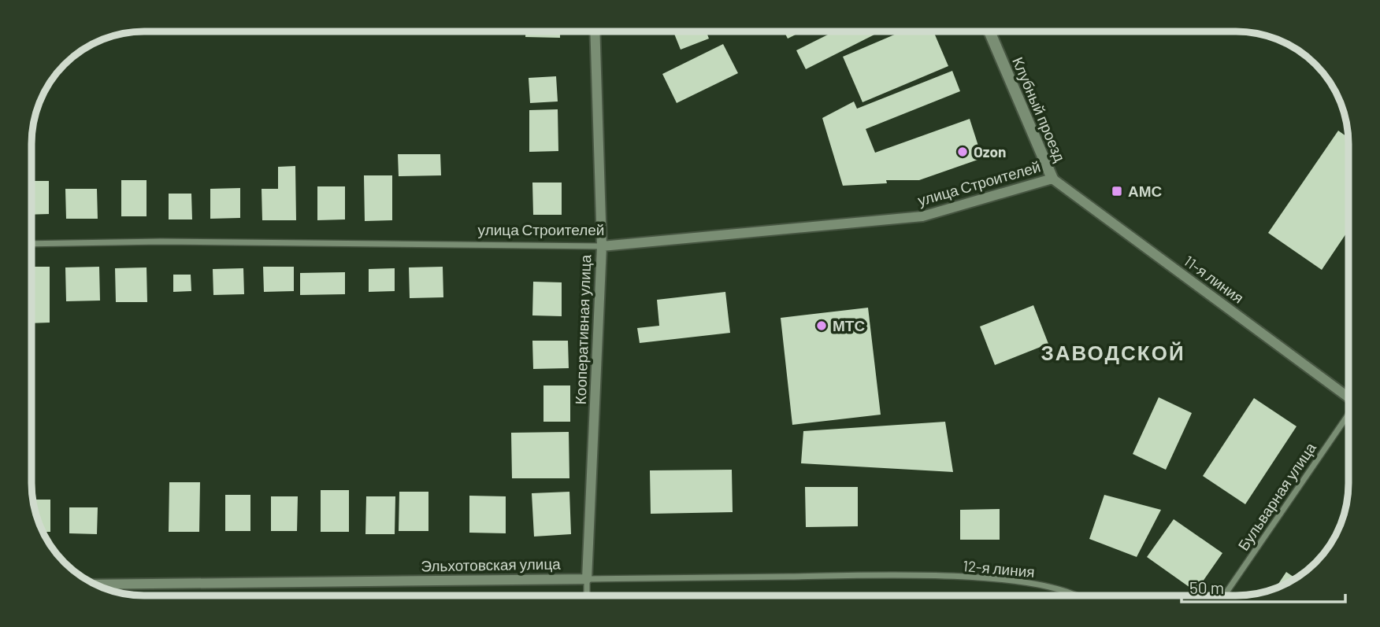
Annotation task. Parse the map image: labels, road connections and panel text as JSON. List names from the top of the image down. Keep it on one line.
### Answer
{"streets":{"main road":["Клубный проезд"],"street":["улица Строителей","11-я линия","Кооперативная улица","Бульварная улица","Эльхотовская улица","12-я линия"]},"crossings":[["Клубный проезд","улица Строителей"],["Клубный проезд","11-я линия"],["улица Строителей","11-я линия"],["улица Строителей","Кооперативная улица"],["Кооперативная улица","Эльхотовская улица"],["Эльхотовская улица","12-я линия"]],"districts":["ЗАВОДСКОЙ"],"places":{"other":["Ozon","МТС"],"transit":["АМС"]},"scale_bar":"50 m"}
